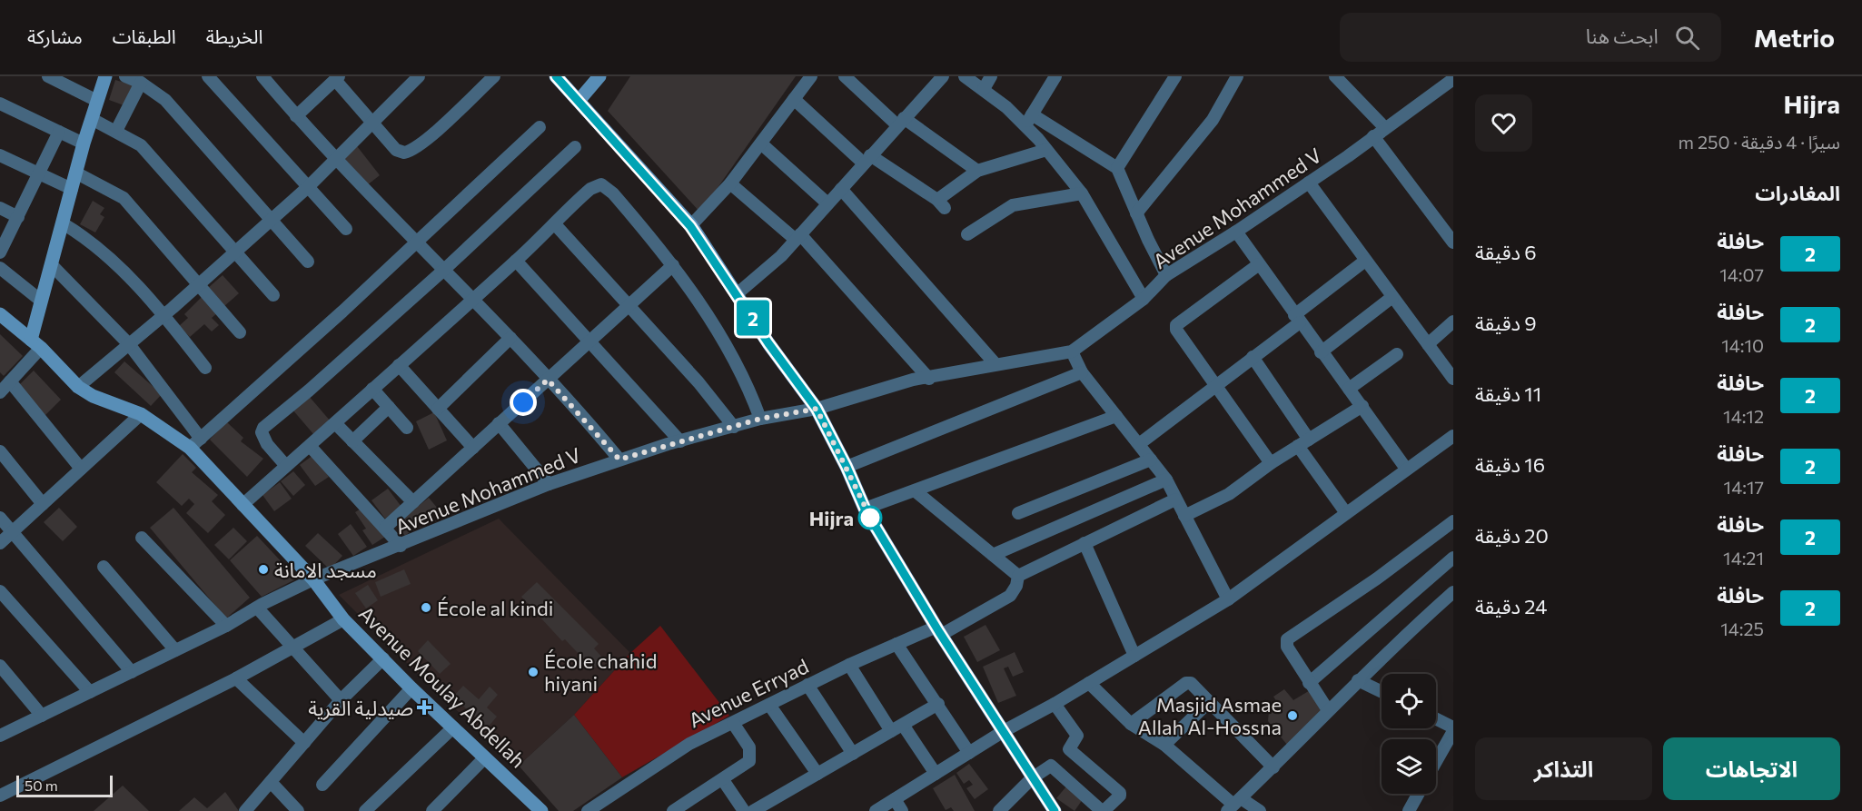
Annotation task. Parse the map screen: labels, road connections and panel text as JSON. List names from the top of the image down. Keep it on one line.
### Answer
{"streets":{"street":["Avenue Mohammed V","Avenue Moulay Abdellah","Avenue Erryad"]},"crossings":[["Avenue Mohammed V","Avenue Moulay Abdellah"]],"places":{"other":["Hijra","مسجد الامانة","École al kindi","École chahid hiyani","Masjid Asmae Allah Al-Hossna"],"health":["صيدلية القرية"]},"lines":["bus line 2"],"scale_bar":"50 m","page":{"header":"Metrio","search":"ابحث هنا","nav":["الخريطة","الطبقات","مشاركة"],"heading":[["Hijra","سيرًا · 4 دقيقة · 250 m"],"المغادرات"],"on_map":"2","list":[{"mark":"2","name":"حافلة","note":"14:07","value":"6 دقيقة"},{"mark":"2","name":"حافلة","note":"14:10","value":"9 دقيقة"},{"mark":"2","name":"حافلة","note":"14:12","value":"11 دقيقة"},{"mark":"2","name":"حافلة","note":"14:17","value":"16 دقيقة"},{"mark":"2","name":"حافلة","note":"14:21","value":"20 دقيقة"},{"mark":"2","name":"حافلة","note":"14:25","value":"24 دقيقة"}],"buttons":["الاتجاهات","التذاكر"],"scale":"50 m"}}
